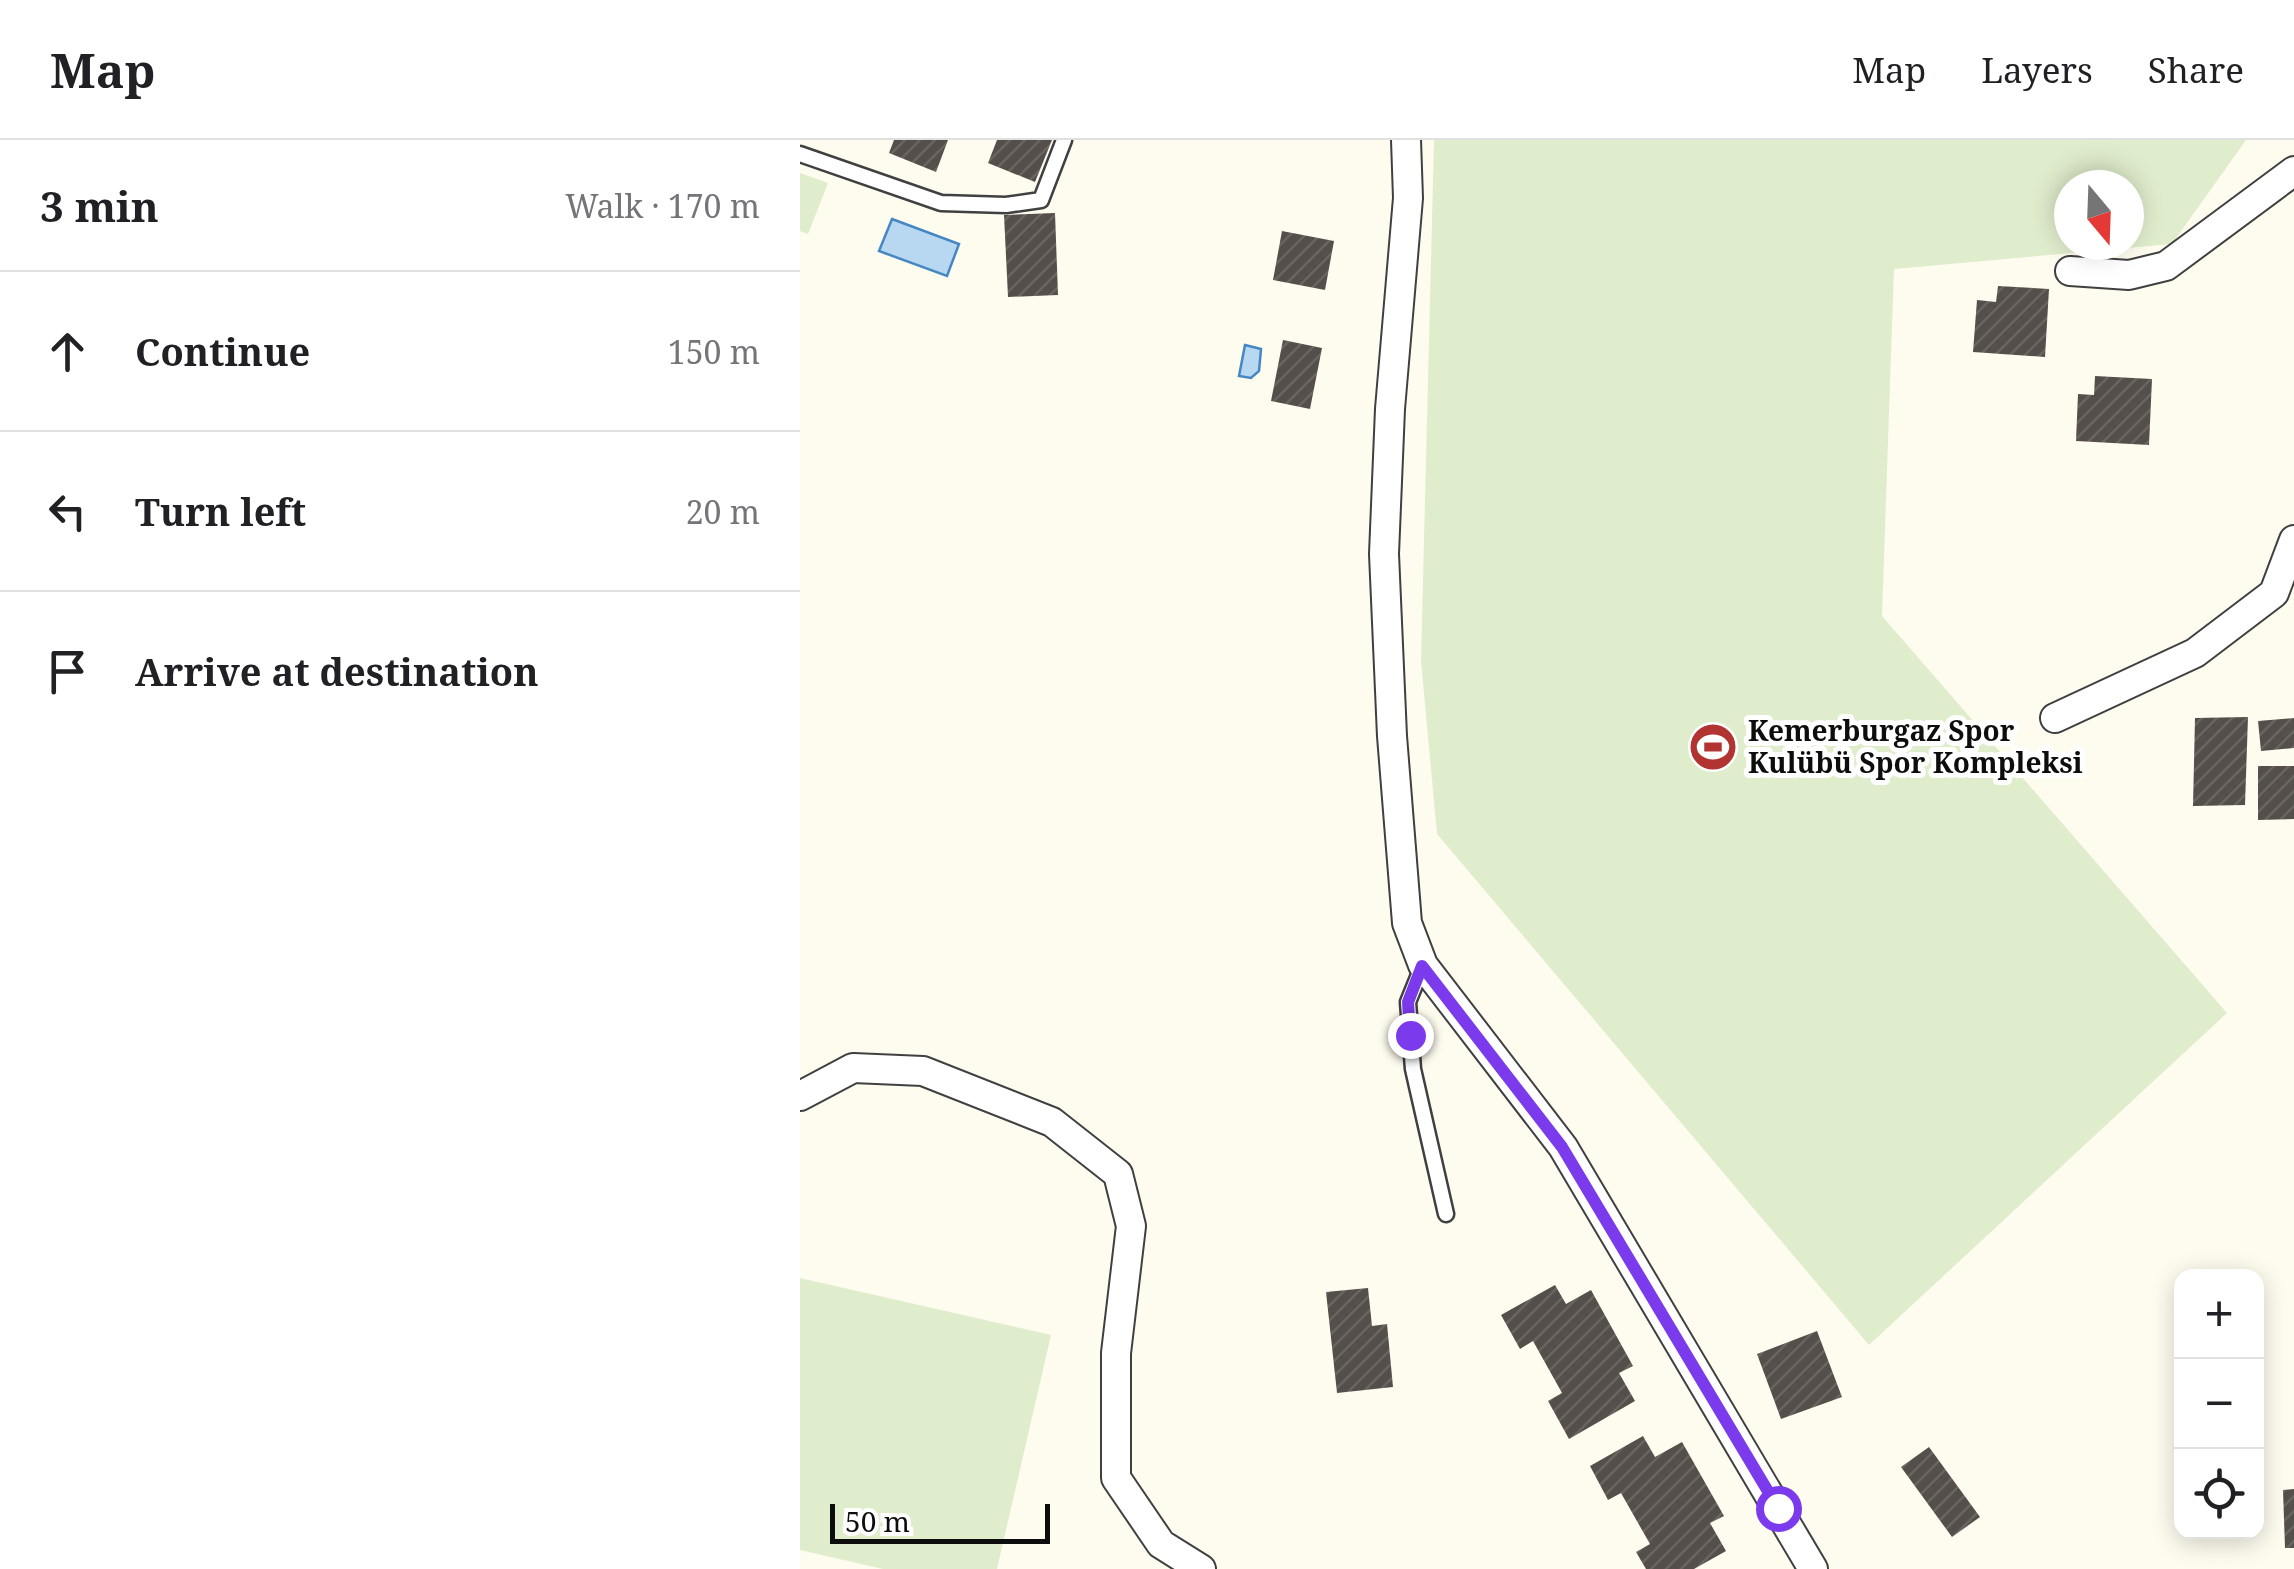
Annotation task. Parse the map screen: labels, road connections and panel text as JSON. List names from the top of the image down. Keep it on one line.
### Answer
{"places":{"sports":["Kemerburgaz Spor Kulübü Spor Kompleksi"]},"scale_bar":"50 m","north":"bottom","page":{"header":"Map","nav":["Map","Layers","Share"],"heading":["3 min","Walk · 170 m"],"list":[["Continue","150 m"],["Turn left","20 m"],"Arrive at destination"],"map_buttons":["+","−"],"scale":"50 m"}}
